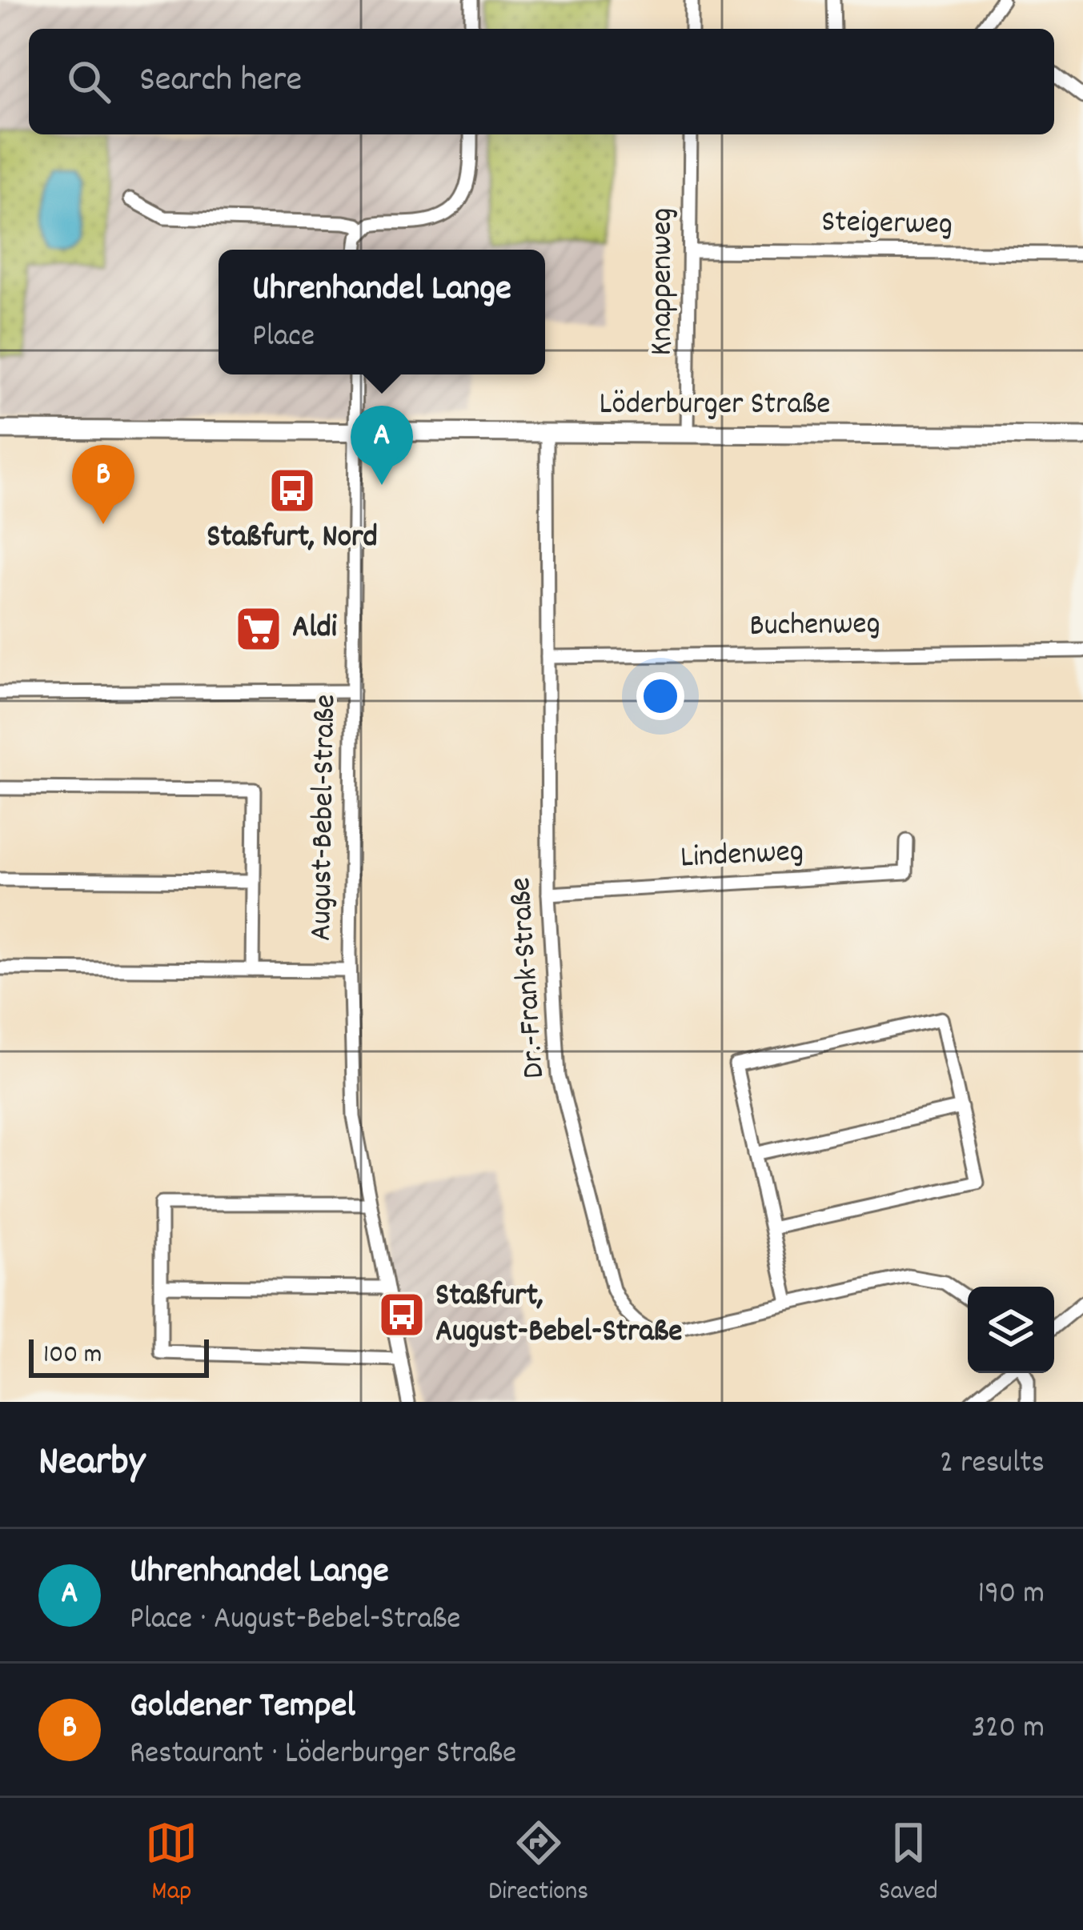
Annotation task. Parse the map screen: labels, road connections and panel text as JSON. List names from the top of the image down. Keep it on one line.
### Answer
{"streets":{"street":["Steigerweg","Knappenweg","Löderburger Straße","Buchenweg","August-Bebel-Straße","Lindenweg","Dr.-Frank-Straße"]},"crossings":[["Steigerweg","Knappenweg"],["Knappenweg","Löderburger Straße"],["Löderburger Straße","August-Bebel-Straße"],["Löderburger Straße","Dr.-Frank-Straße"],["Buchenweg","Dr.-Frank-Straße"],["Lindenweg","Dr.-Frank-Straße"]],"places":{"bus stop":["Staßfurt, Nord","Staßfurt, August-Bebel-Straße"],"supermarket":["Aldi"]},"scale_bar":"100 m","page":{"search":"Search here","popup":["Uhrenhandel Lange","Place"],"pins":["A","B"],"scale":"100 m","heading":["Nearby","2 results"],"list":[{"mark":"A","name":"Uhrenhandel Lange","note":"Place · August-Bebel-Straße","value":"190 m"},{"mark":"B","name":"Goldener Tempel","note":"Restaurant · Löderburger Straße","value":"320 m"}],"nav":["Map","Directions","Saved"]}}
